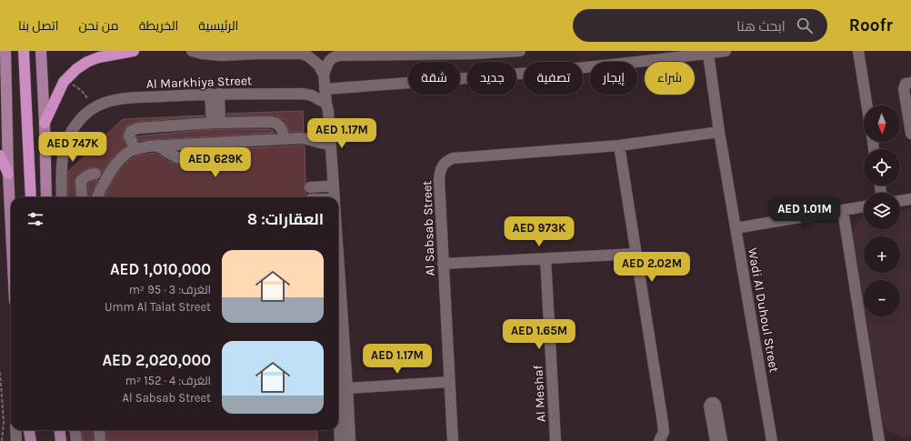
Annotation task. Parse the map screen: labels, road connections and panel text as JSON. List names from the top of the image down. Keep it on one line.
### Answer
{"streets":{"street":["Al Markhiya Street","Al Sabsab Street","Wadi Al Duhoul Street","Al Meshaf"]},"crossings":[["Al Sabsab Street","Wadi Al Duhoul Street"]],"north":"bottom","page":{"header":"Roofr","search":"ابحث هنا","nav":["الرئيسية","الخريطة","من نحن","اتصل بنا"],"chip":["شراء","إيجار","تصفية","جديد","شقة"],"map_buttons":["+","−"],"price":["AED 1.17M","AED 747K","AED 629K","AED 1.01M","AED 973K","AED 2.02M","AED 1.65M","AED 1.17M"],"heading":"العقارات: 8","list":[{"name":"AED 1,010,000","note":"الغرف: 3 · 95 m² · Umm Al Talat Street"},{"name":"AED 2,020,000","note":"الغرف: 4 · 152 m² · Al Sabsab Street"}]}}
